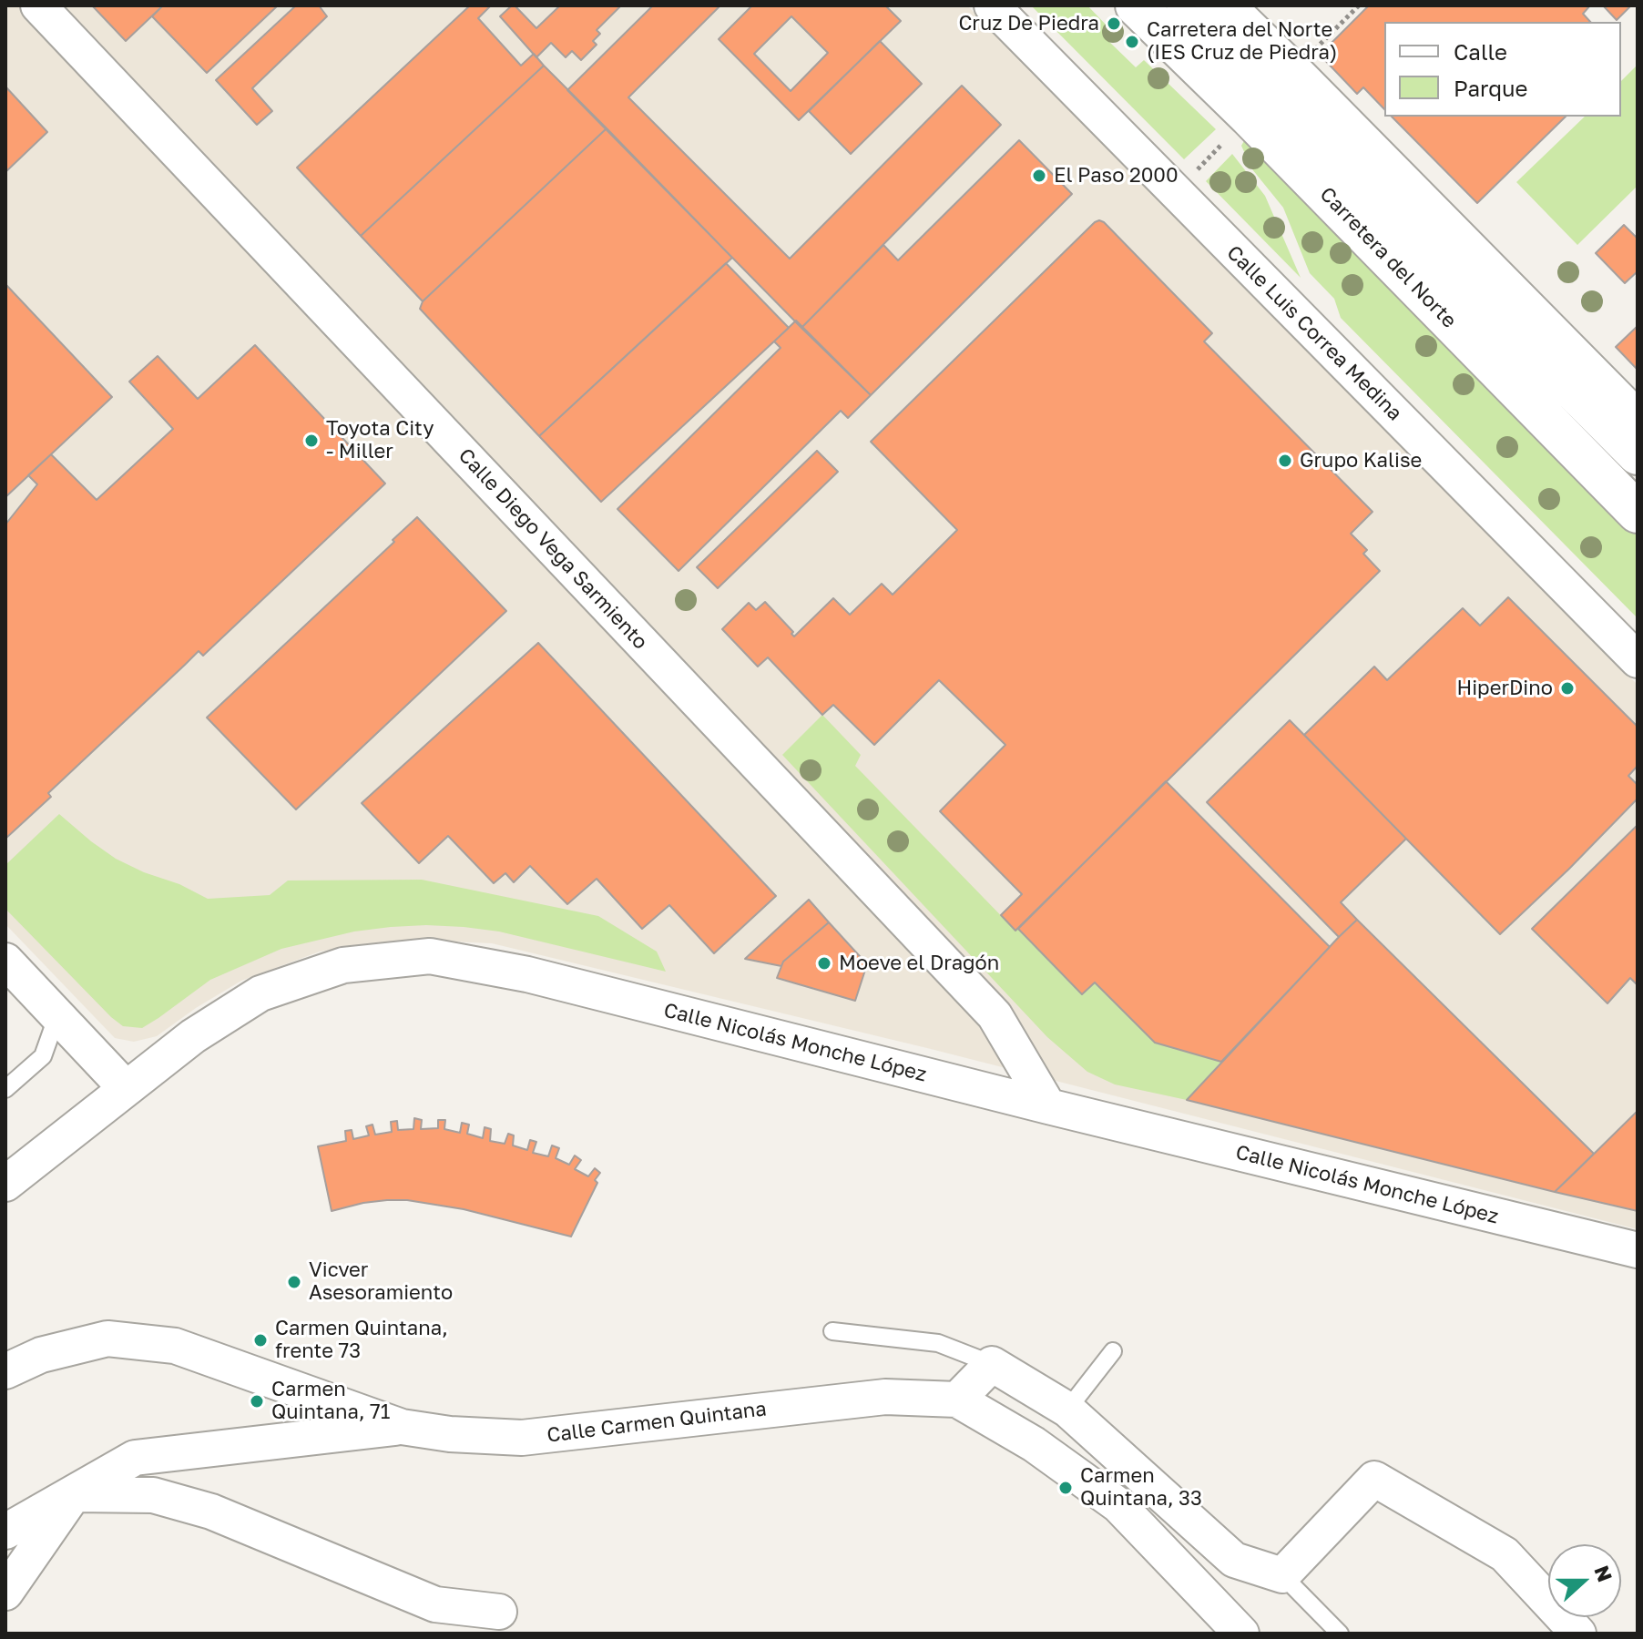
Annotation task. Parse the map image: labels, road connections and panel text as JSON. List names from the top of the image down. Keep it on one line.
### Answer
{"streets":{"street":["Carretera del Norte","Calle Luis Correa Medina","Calle Diego Vega Sarmiento","Calle Nicolás Monche López","Calle Carmen Quintana"]},"crossings":[["Calle Diego Vega Sarmiento","Calle Nicolás Monche López"]],"places":["Cruz De Piedra","Carretera del Norte (IES Cruz de Piedra)","El Paso 2000","Toyota City - Miller","Grupo Kalise","HiperDino","Moeve el Dragón","Vicver Asesoramiento","Carmen Quintana, frente 73","Carmen Quintana, 71","Carmen Quintana, 33"],"legend":["Calle","Parque"],"north":"right"}
